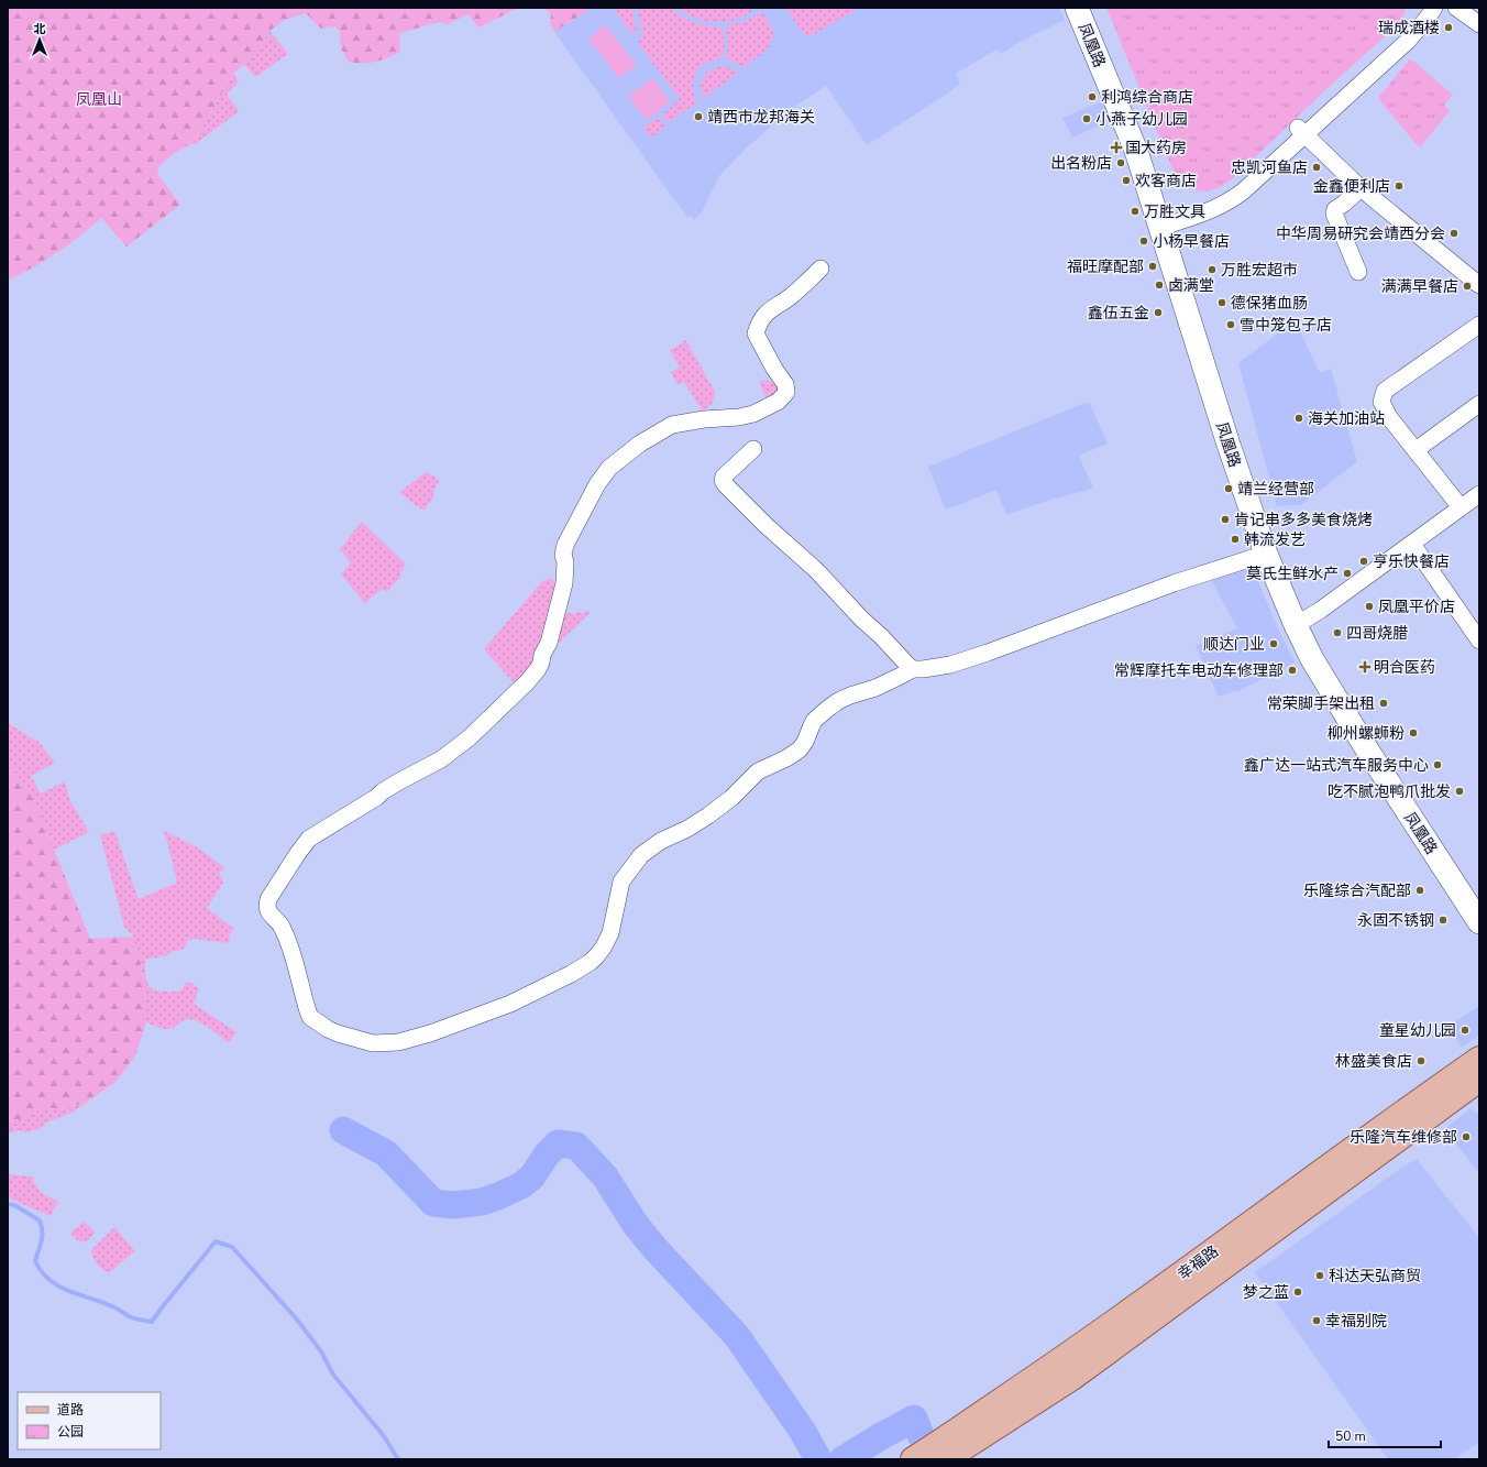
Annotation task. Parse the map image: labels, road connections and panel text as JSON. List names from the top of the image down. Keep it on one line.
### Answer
{"streets":{"main road":["凤凰路","幸福路"]},"parks":["凤凰山"],"places":{"other":["瑞成酒楼","利鸿综合商店","靖西市龙邦海关","小燕子幼儿园","出名粉店","忠凯河鱼店","欢客商店","金鑫便利店","万胜文具","中华周易研究会靖西分会","小杨早餐店","福旺摩配部","万胜宏超市","卤满堂","满满早餐店","德保猪血肠","鑫伍五金","雪中笼包子店","海关加油站","靖兰经营部","肯记串多多美食烧烤","韩流发艺","亨乐快餐店","莫氏生鲜水产","凤凰平价店","四哥烧腊","顺达门业","常辉摩托车电动车修理部","常荣脚手架出租","柳州螺蛳粉","鑫广达一站式汽车服务中心","吃不腻泡鸭爪批发","乐隆综合汽配部","永固不锈钢","童星幼儿园","林盛美食店","乐隆汽车维修部","科达天弘商贸","梦之蓝","幸福别院"],"health":["国大药房","明合医药"]},"legend":["道路","公园"],"scale_bar":"50 m","north":"top"}
